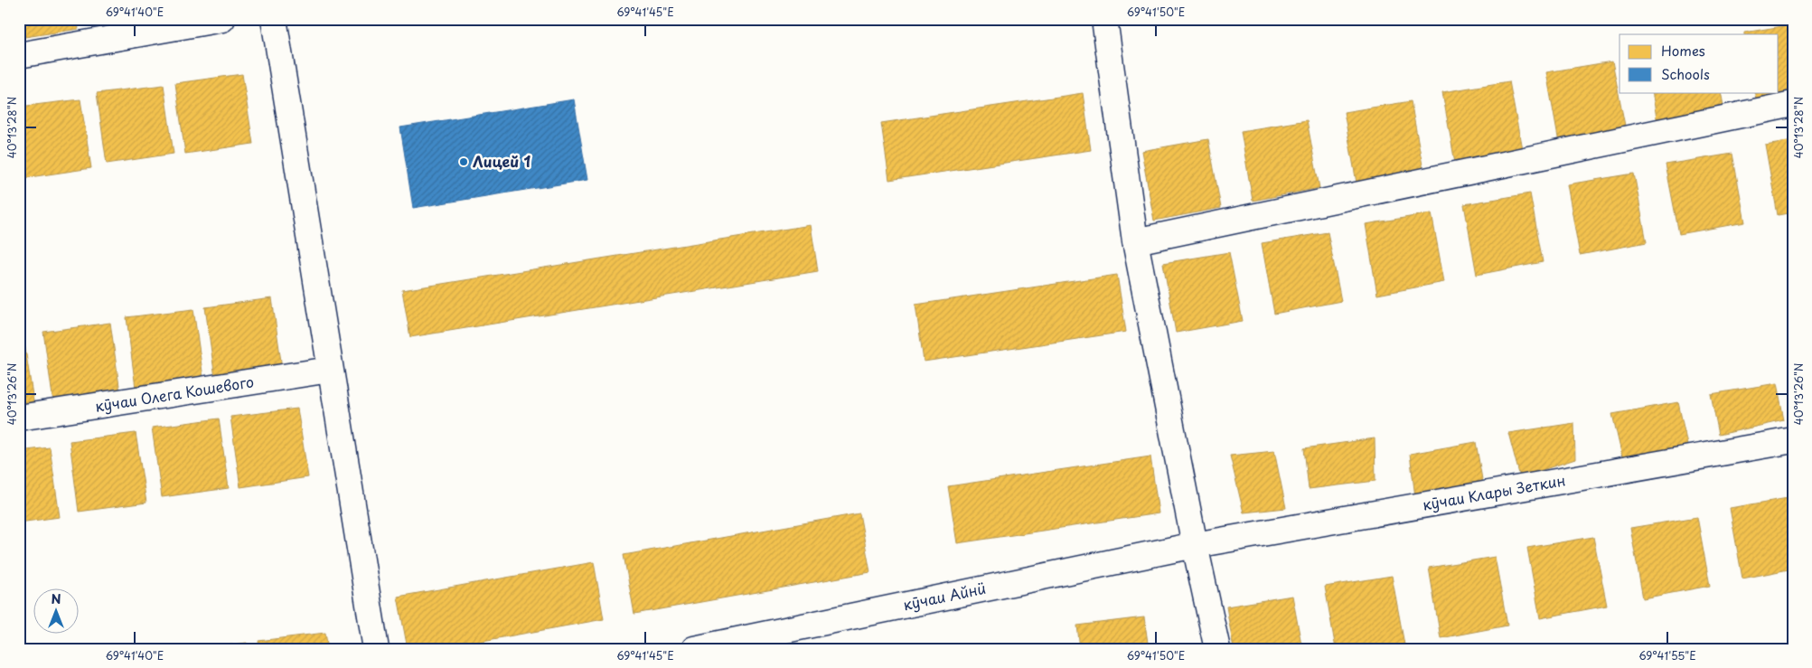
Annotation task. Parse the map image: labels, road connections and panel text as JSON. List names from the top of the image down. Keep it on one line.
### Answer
{"streets":{"street":["кӯчаи Олега Кошевого","кӯчаи Клары Зеткин","кӯчаи Айнӣ"]},"crossings":[["кӯчаи Клары Зеткин","кӯчаи Айнӣ"]],"places":["Лицей 1"],"legend":["Homes","Schools"],"north":"top","coordinates":["69°41'40\"E","69°41'45\"E","69°41'50\"E","40°13'28\"N","40°13'26\"N","69°41'55\"E"]}
